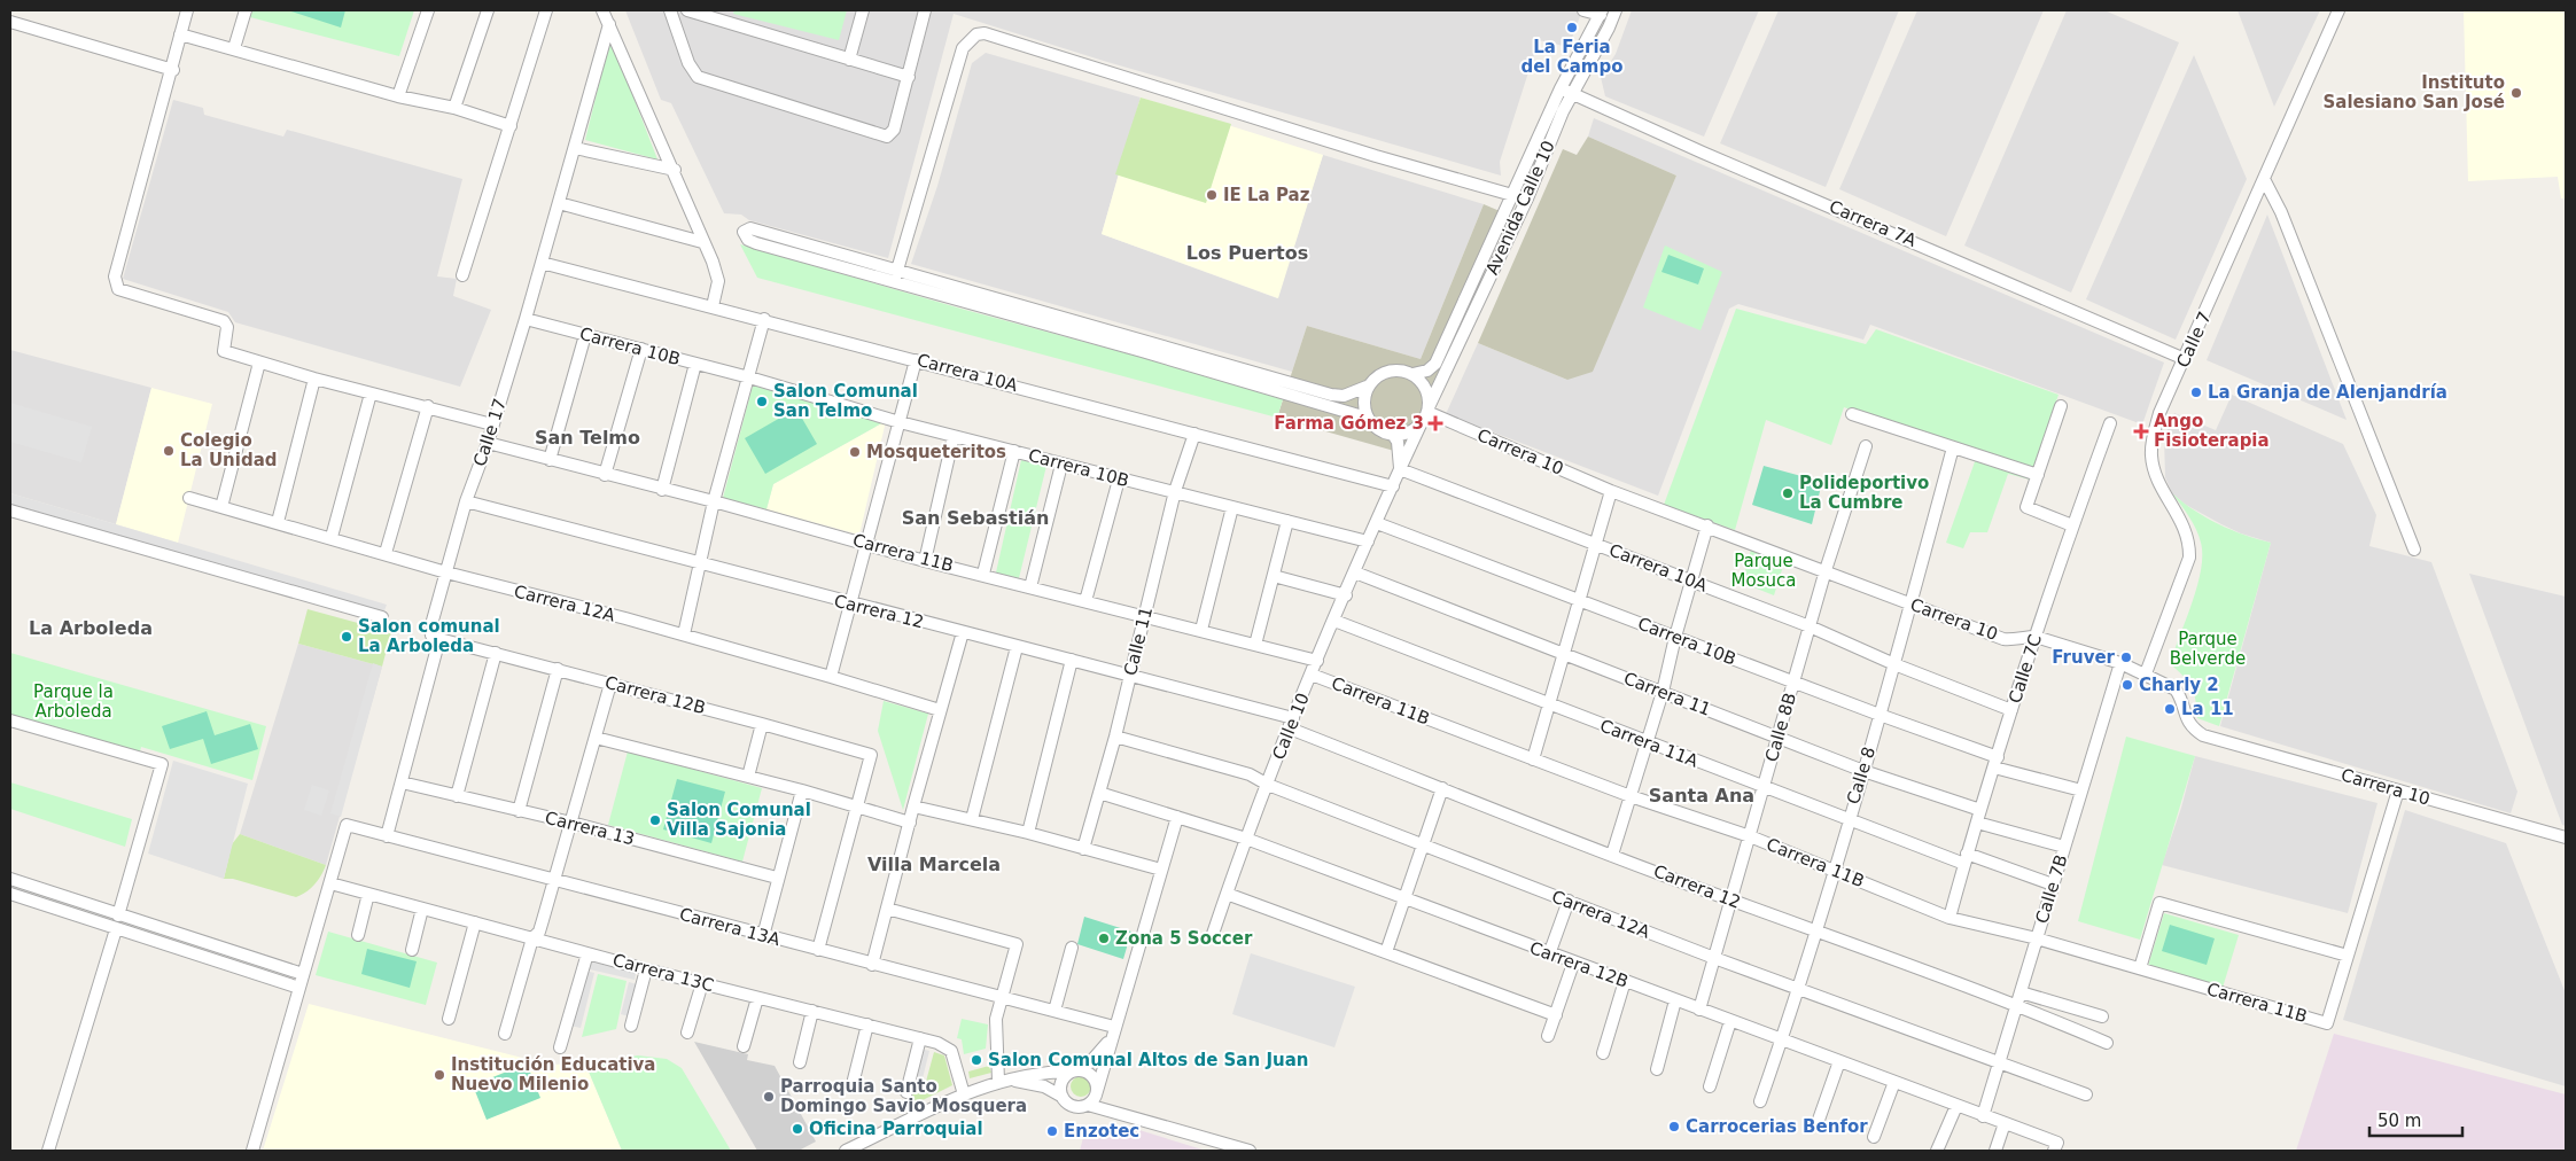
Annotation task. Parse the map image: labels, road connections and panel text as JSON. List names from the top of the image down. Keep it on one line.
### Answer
{"streets":{"street":["Avenida Calle 10","Carrera 7A","Calle 7","Carrera 10B","Carrera 10A","Calle 17","Carrera 10","Carrera 11B","Carrera 12A","Carrera 12","Calle 11","Calle 7C","Carrera 11","Carrera 12B","Calle 10","Calle 8B","Carrera 11A","Calle 8","Carrera 13","Calle 7B","Carrera 13A","Carrera 13C"]},"crossings":[["Avenida Calle 10","Carrera 7A"],["Avenida Calle 10","Carrera 10B"],["Avenida Calle 10","Carrera 10A"],["Avenida Calle 10","Carrera 10"],["Avenida Calle 10","Calle 10"],["Carrera 7A","Calle 7"],["Calle 7","Carrera 10"],["Carrera 10B","Calle 17"],["Carrera 10B","Calle 11"],["Carrera 10B","Calle 7C"],["Carrera 10B","Calle 10"],["Carrera 10B","Calle 8B"],["Carrera 10B","Calle 8"],["Carrera 10B","Calle 7B"],["Carrera 10A","Calle 17"],["Carrera 10A","Calle 11"],["Carrera 10A","Calle 7C"],["Carrera 10A","Calle 8B"],["Carrera 10A","Calle 8"],["Calle 17","Carrera 11B"],["Calle 17","Carrera 12A"],["Calle 17","Carrera 12"],["Calle 17","Carrera 12B"],["Calle 17","Carrera 13"],["Calle 17","Carrera 13A"],["Carrera 10","Calle 7C"],["Carrera 10","Calle 8B"],["Carrera 10","Calle 8"],["Carrera 10","Calle 7B"],["Carrera 11B","Calle 11"],["Carrera 11B","Calle 7C"],["Carrera 11B","Calle 10"],["Carrera 11B","Calle 8B"],["Carrera 11B","Calle 8"],["Carrera 11B","Calle 7B"],["Carrera 12A","Calle 11"],["Carrera 12A","Calle 10"],["Carrera 12A","Calle 8B"],["Carrera 12A","Calle 8"],["Carrera 12A","Calle 7B"],["Carrera 12","Calle 11"],["Carrera 12","Calle 10"],["Carrera 12","Calle 8B"],["Carrera 12","Calle 8"],["Carrera 12","Calle 7B"],["Calle 11","Carrera 12B"],["Calle 7C","Carrera 11"],["Calle 7C","Carrera 11A"],["Carrera 11","Calle 10"],["Carrera 11","Calle 8B"],["Carrera 11","Calle 8"],["Carrera 12B","Calle 10"],["Carrera 12B","Calle 8B"],["Carrera 12B","Calle 8"],["Carrera 12B","Calle 7B"],["Calle 10","Carrera 11A"],["Calle 8B","Carrera 11A"],["Carrera 11A","Calle 8"],["Carrera 11A","Calle 7B"],["Carrera 13A","Carrera 13C"]],"districts":["Los Puertos","San Telmo","San Sebastián","La Arboleda","Santa Ana","Villa Marcela"],"parks":["Parque Mosuca","Parque Belverde","Parque la Arboleda"],"places":{"other":["La Feria del Campo","Instituto Salesiano San José","IE La Paz","La Granja de Alenjandría","Salon Comunal San Telmo","Colegio La Unidad","Mosqueteritos","Polideportivo La Cumbre","Salon comunal La Arboleda","Fruver","Charly 2","La 11","Salon Comunal Villa Sajonia","Zona 5 Soccer","Salon Comunal Altos de San Juan","Institución Educativa Nuevo Milenio","Parroquia Santo Domingo Savio Mosquera","Carrocerias Benfor","Oficina Parroquial","Enzotec"],"health":["Farma Gómez 3","Ango Fisioterapia"]},"scale_bar":"50 m"}
